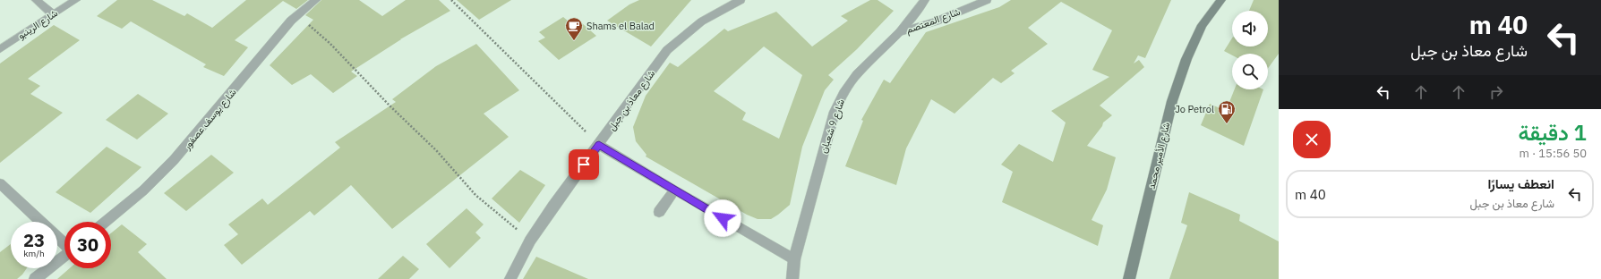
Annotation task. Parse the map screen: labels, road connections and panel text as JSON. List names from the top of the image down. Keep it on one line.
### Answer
{"streets":{"main road":["شارع الأمير محمد"],"street":["شارع المعتصم","شارع الرينبو","شارع معاذ بن جبل","شارع يوسف عصفور","شارع 9 شعبان"]},"crossings":[["شارع المعتصم","شارع 9 شعبان"]],"places":{"cafe":["Shams el Balad"],"fuel station":["Jo Petrol"]},"page":{"turn":["40 m","شارع معاذ بن جبل"],"heading":["1 دقيقة","50 m · 15:56"],"list":[{"name":"انعطف يسارًا","note":"شارع معاذ بن جبل","value":"40 m"}],"speed":"23 km/h","limit":"30"}}
